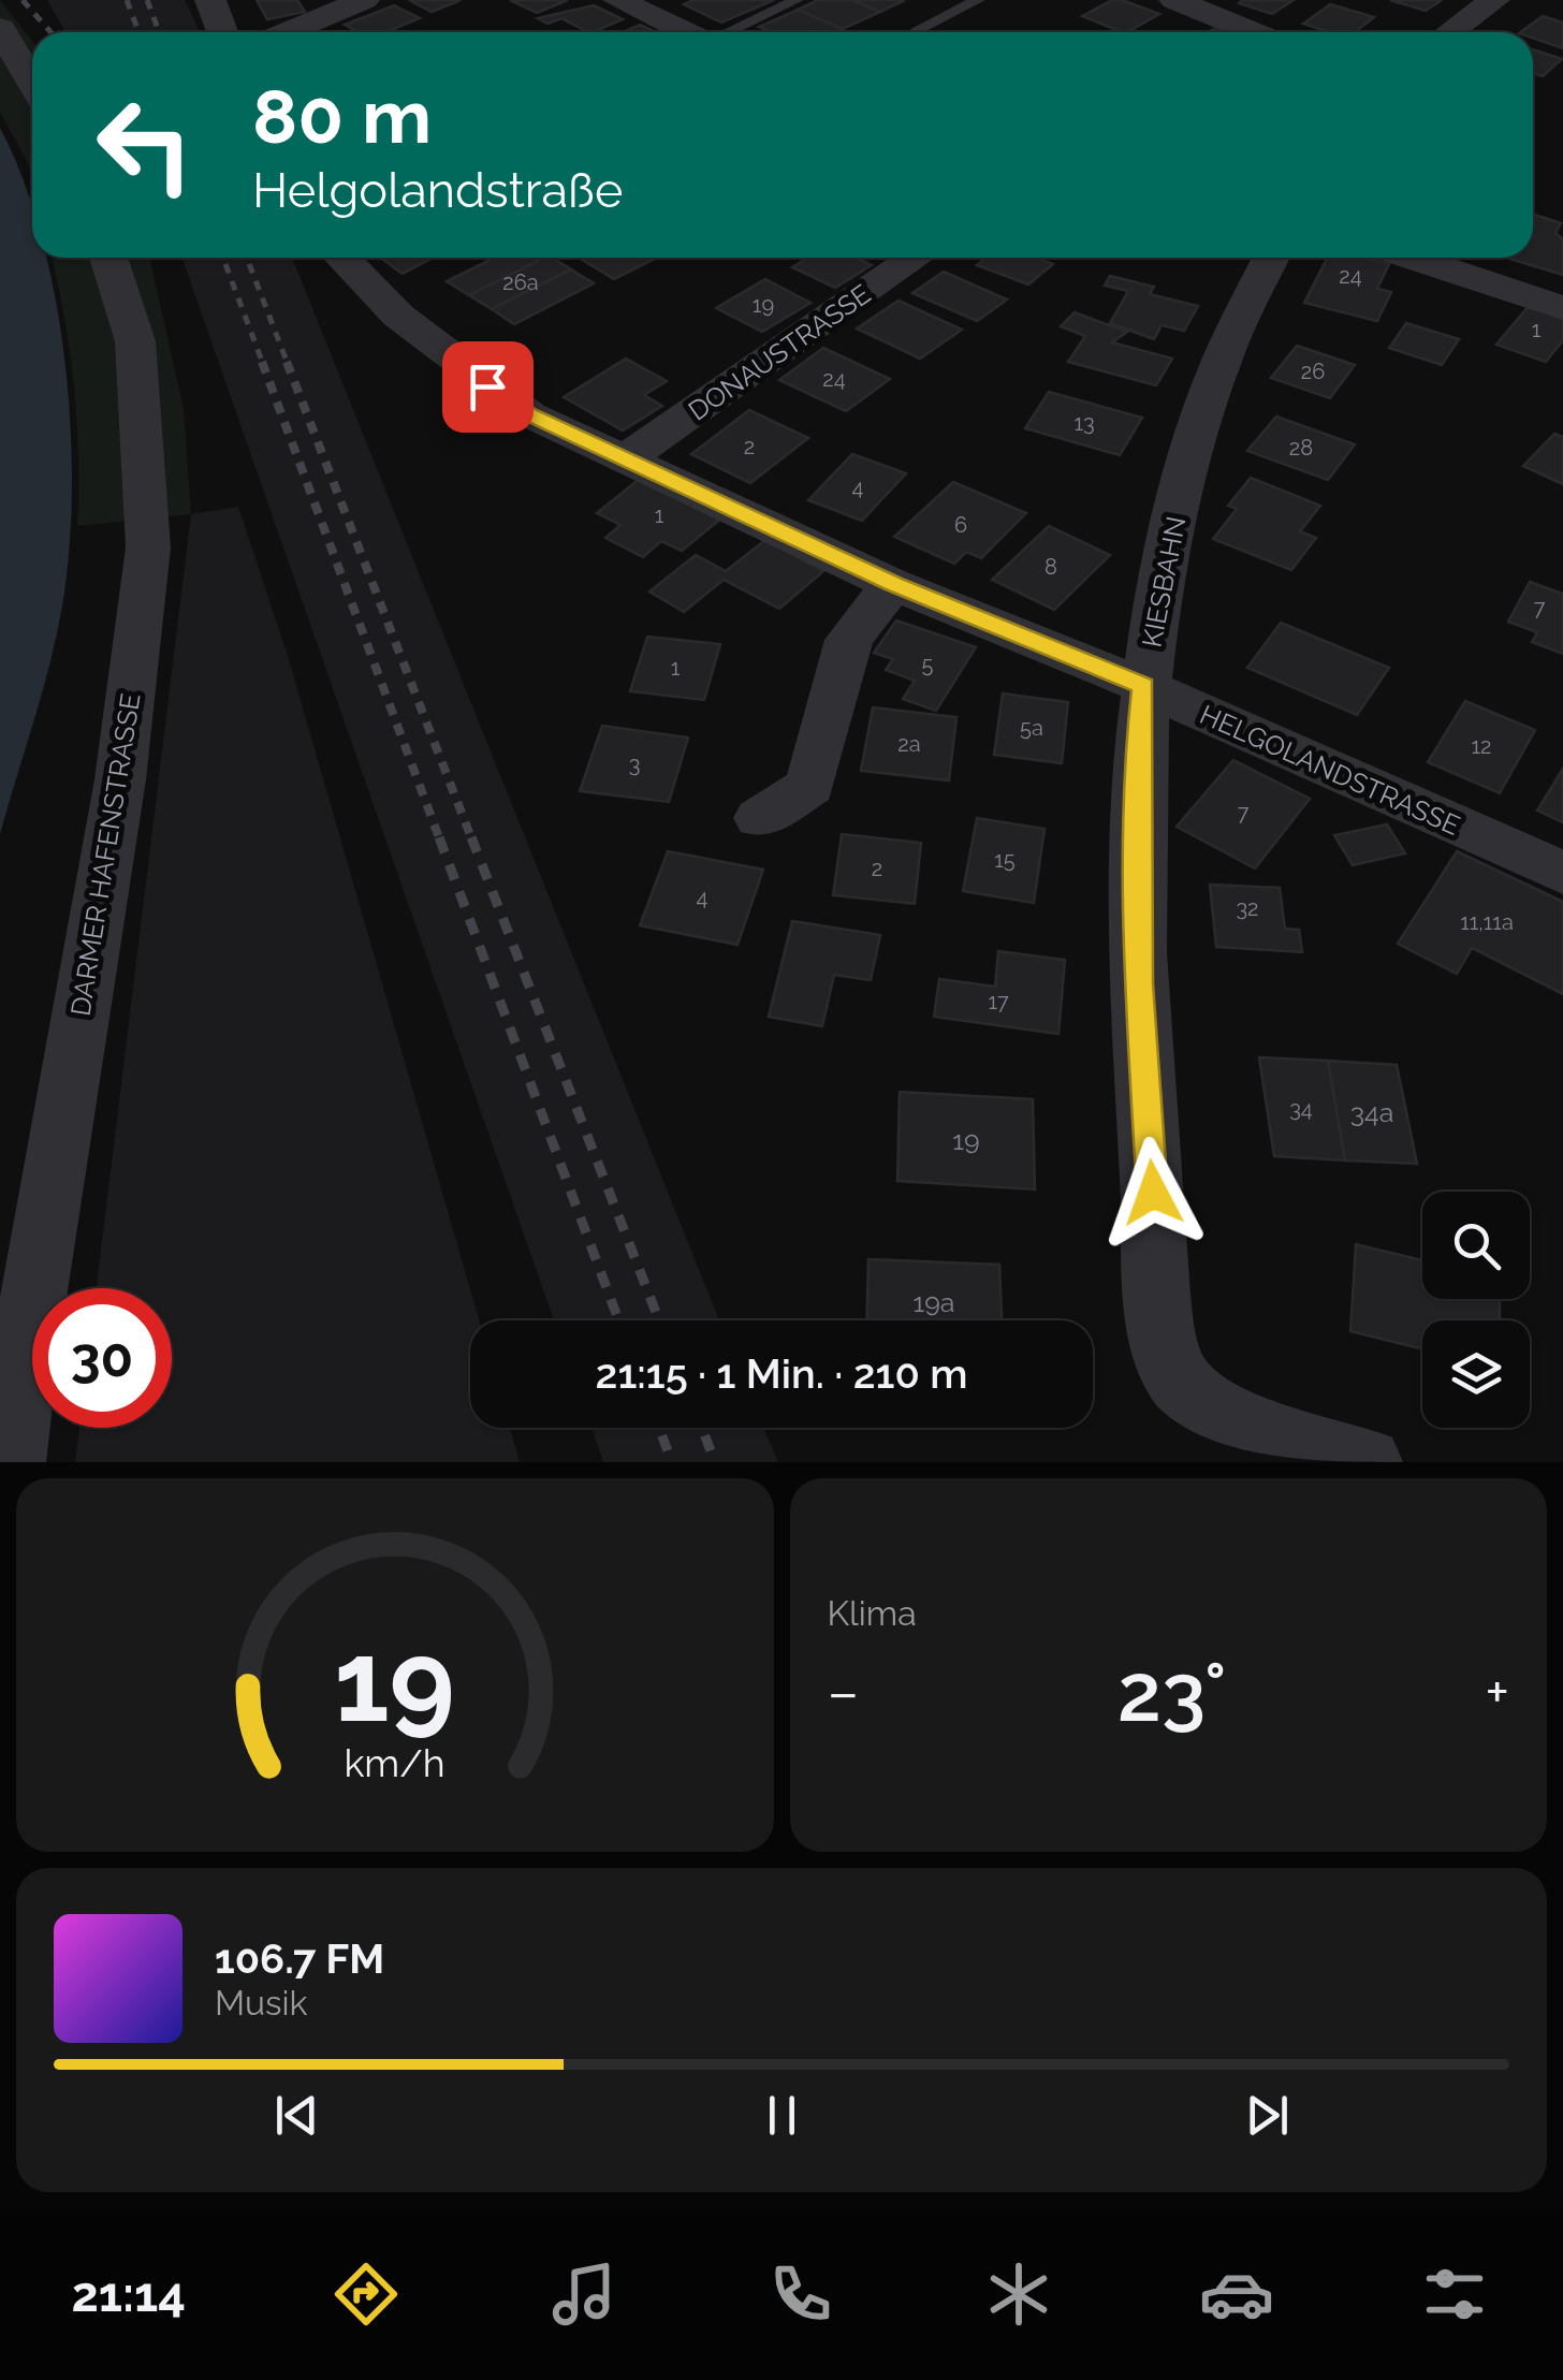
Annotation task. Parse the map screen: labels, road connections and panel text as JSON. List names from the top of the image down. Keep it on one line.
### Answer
{"streets":{"street":["DONAUSTRASSE","KIESBAHN","HELGOLANDSTRASSE","DARMER HAFENSTRASSE"]},"crossings":[["DONAUSTRASSE","HELGOLANDSTRASSE"],["KIESBAHN","HELGOLANDSTRASSE"]],"house_numbers":["24","26a","19","1","26","24","13","2","28","4","1","6","8","7","5","1","5a","2a","12","3","7","15","2","4","32","11,11a","17","34","34a","19","19a"],"page":{"turn":["80 m","Helgolandstraße"],"limit":"30","trip":"21:15 · 1 Min. · 210 m","tile":"Klima","heat":["−","23°","+"],"song":["106.7 FM","Musik"],"tabs":"21:14","gauge":["19","km/h"]}}
